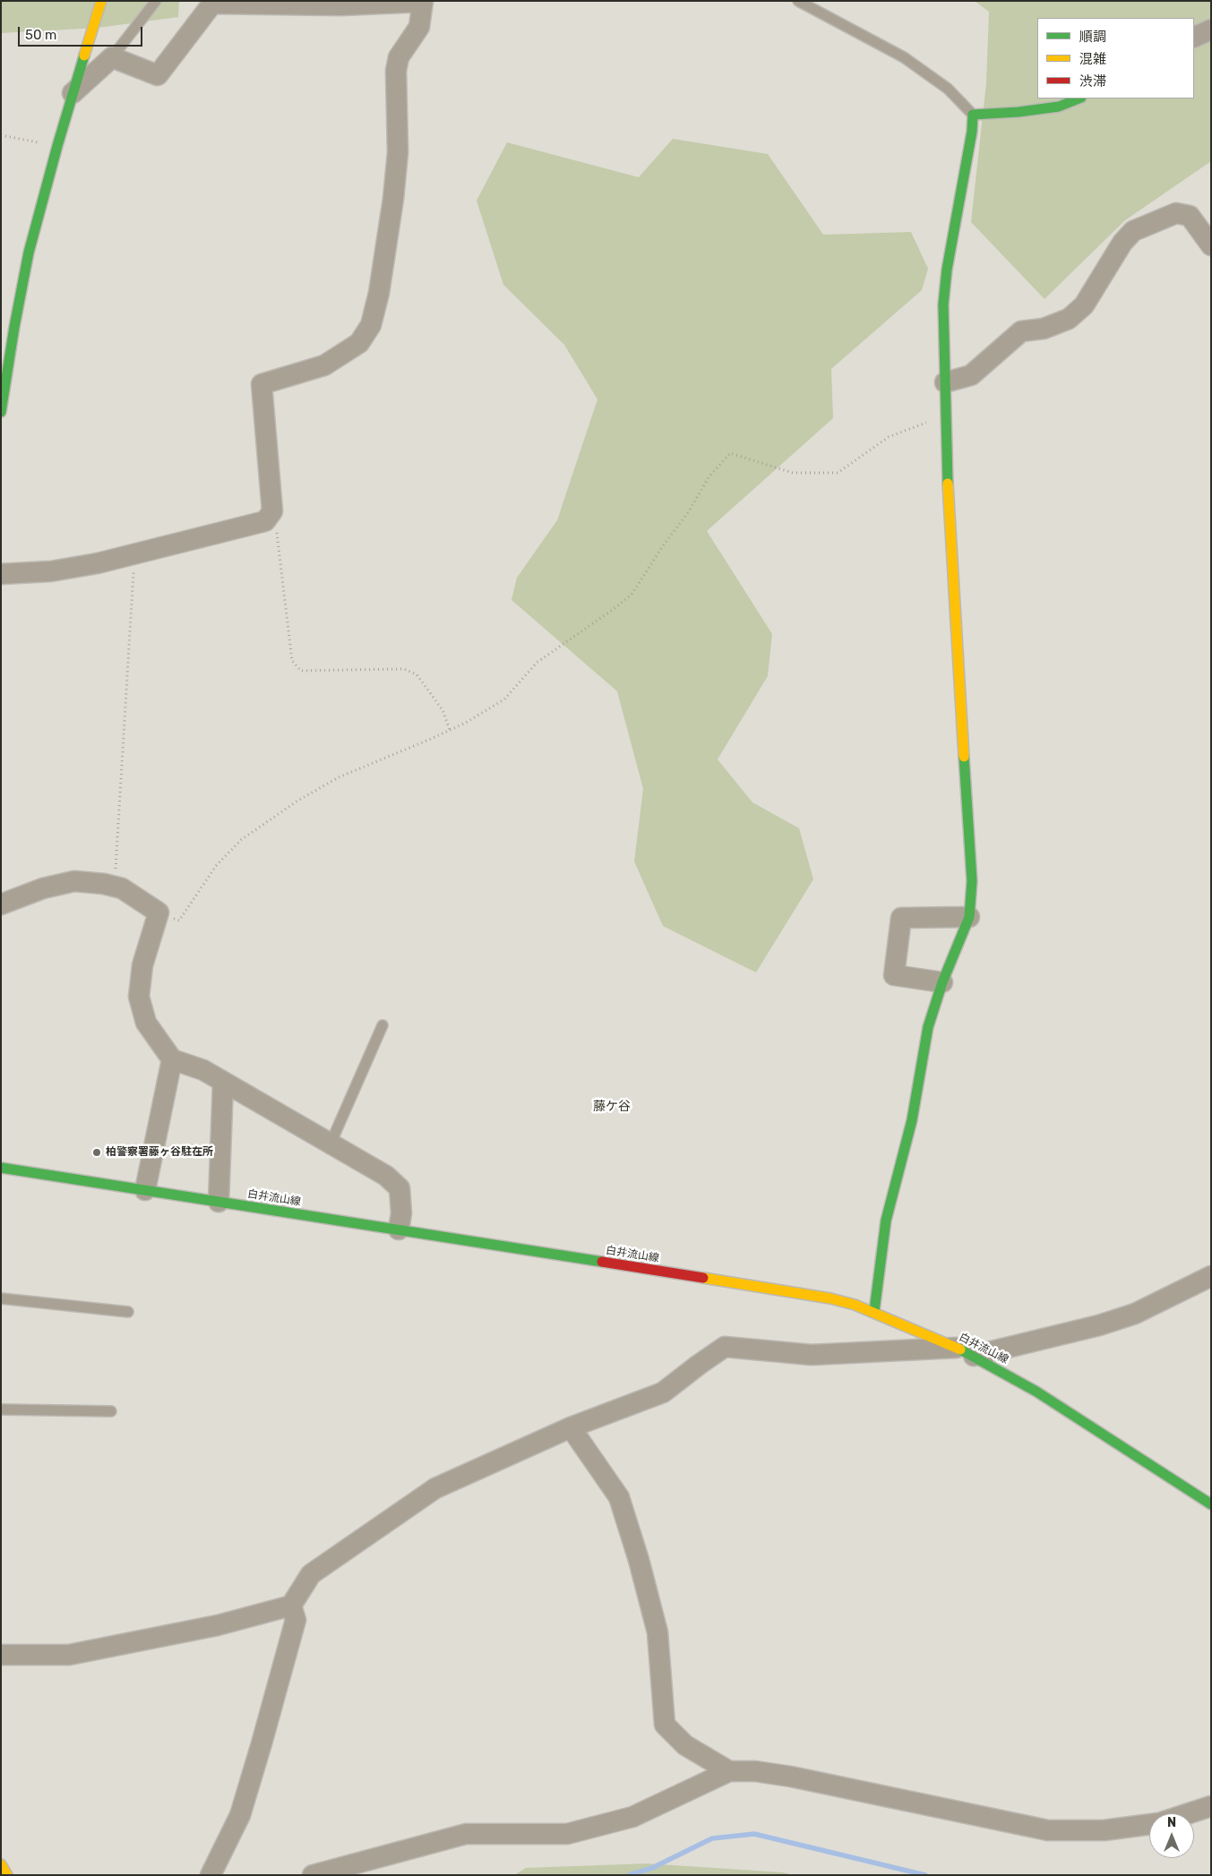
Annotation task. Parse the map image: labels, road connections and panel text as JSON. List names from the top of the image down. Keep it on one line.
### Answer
{"streets":{"street":["白井流山線"]},"districts":["藤ケ谷"],"places":["柏警察署藤ヶ谷駐在所"],"legend":["順調","混雑","渋滞"],"scale_bar":"50 m","north":"top"}
